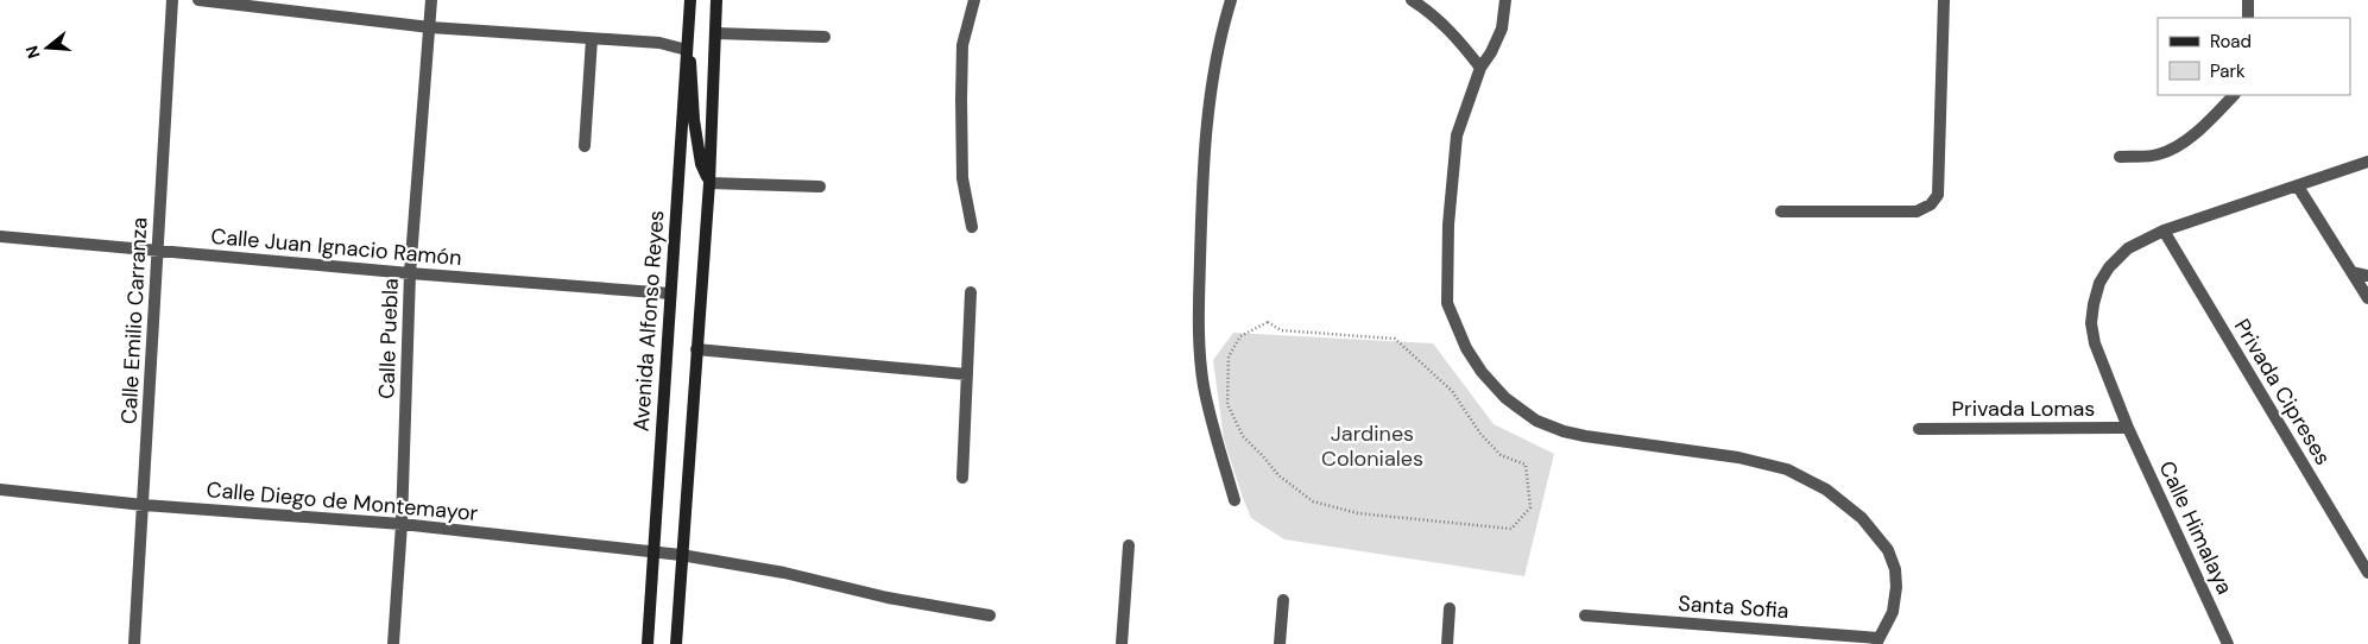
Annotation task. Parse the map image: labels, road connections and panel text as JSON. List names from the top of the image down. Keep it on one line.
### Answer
{"streets":{"main road":["Avenida Alfonso Reyes"],"street":["Calle Juan Ignacio Ramón","Calle Emilio Carranza","Calle Puebla","Privada Cipreses","Privada Lomas","Calle Diego de Montemayor","Calle Himalaya","Santa Sofia"]},"crossings":[["Calle Juan Ignacio Ramón","Calle Emilio Carranza"],["Calle Juan Ignacio Ramón","Avenida Alfonso Reyes"],["Calle Juan Ignacio Ramón","Calle Puebla"],["Calle Emilio Carranza","Calle Diego de Montemayor"],["Avenida Alfonso Reyes","Calle Diego de Montemayor"],["Calle Puebla","Calle Diego de Montemayor"],["Privada Cipreses","Calle Himalaya"],["Privada Lomas","Calle Himalaya"]],"parks":["Jardines Coloniales"],"legend":["Road","Park"],"north":"left"}
